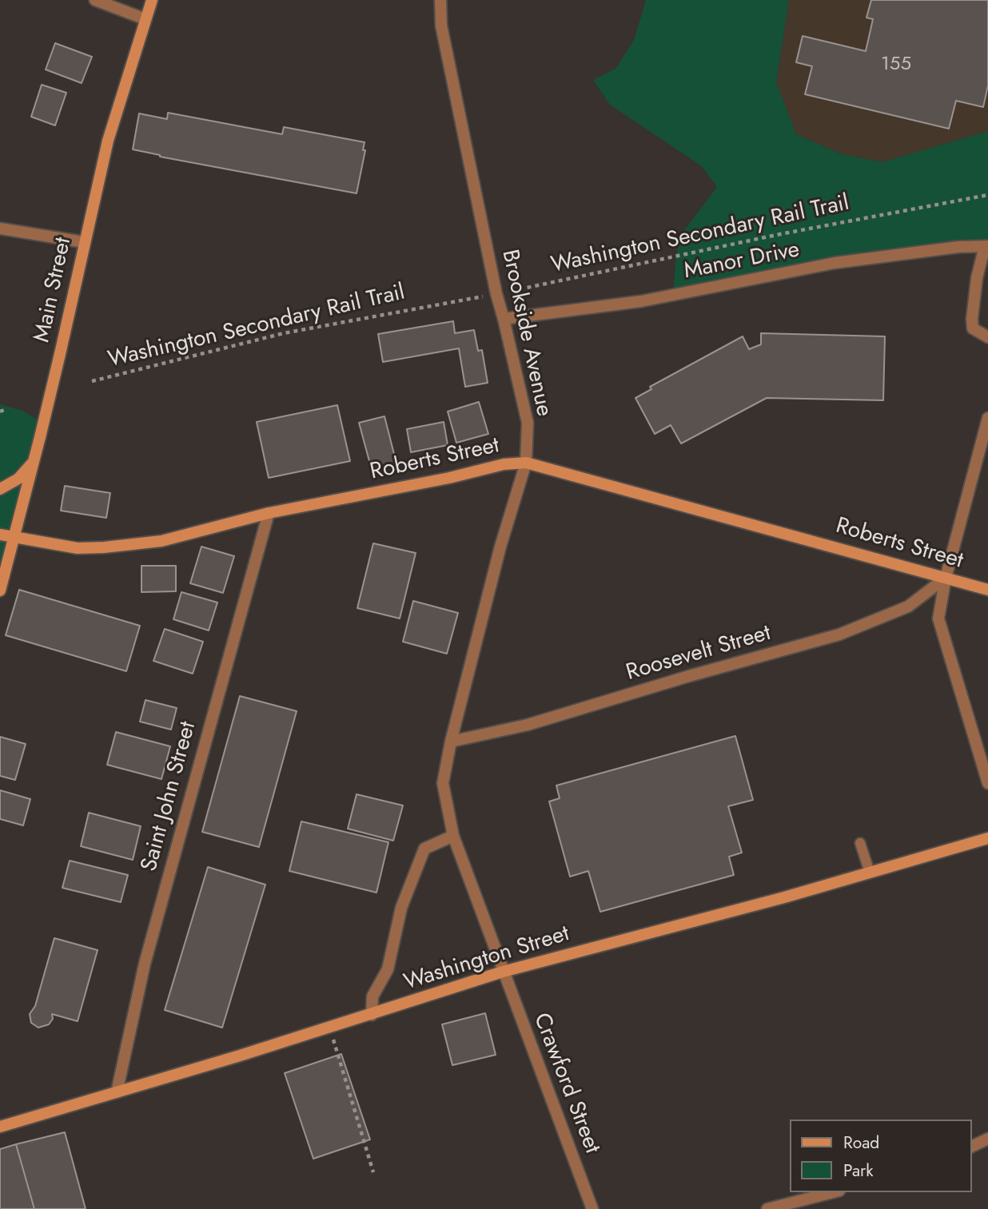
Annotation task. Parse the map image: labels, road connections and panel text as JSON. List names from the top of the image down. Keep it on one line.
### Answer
{"streets":{"main road":["Main Street","Roberts Street","Washington Street"],"street":["Manor Drive","Brookside Avenue","Roosevelt Street","Saint John Street","Crawford Street"],"path":["Washington Secondary Rail Trail"]},"crossings":[["Washington Secondary Rail Trail","Brookside Avenue"],["Manor Drive","Brookside Avenue"],["Main Street","Roberts Street"],["Brookside Avenue","Roberts Street"],["Brookside Avenue","Roosevelt Street"],["Brookside Avenue","Washington Street"],["Brookside Avenue","Crawford Street"],["Roberts Street","Roosevelt Street"],["Roberts Street","Saint John Street"],["Saint John Street","Washington Street"],["Washington Street","Crawford Street"]],"house_numbers":["155"],"legend":["Road","Park"]}
